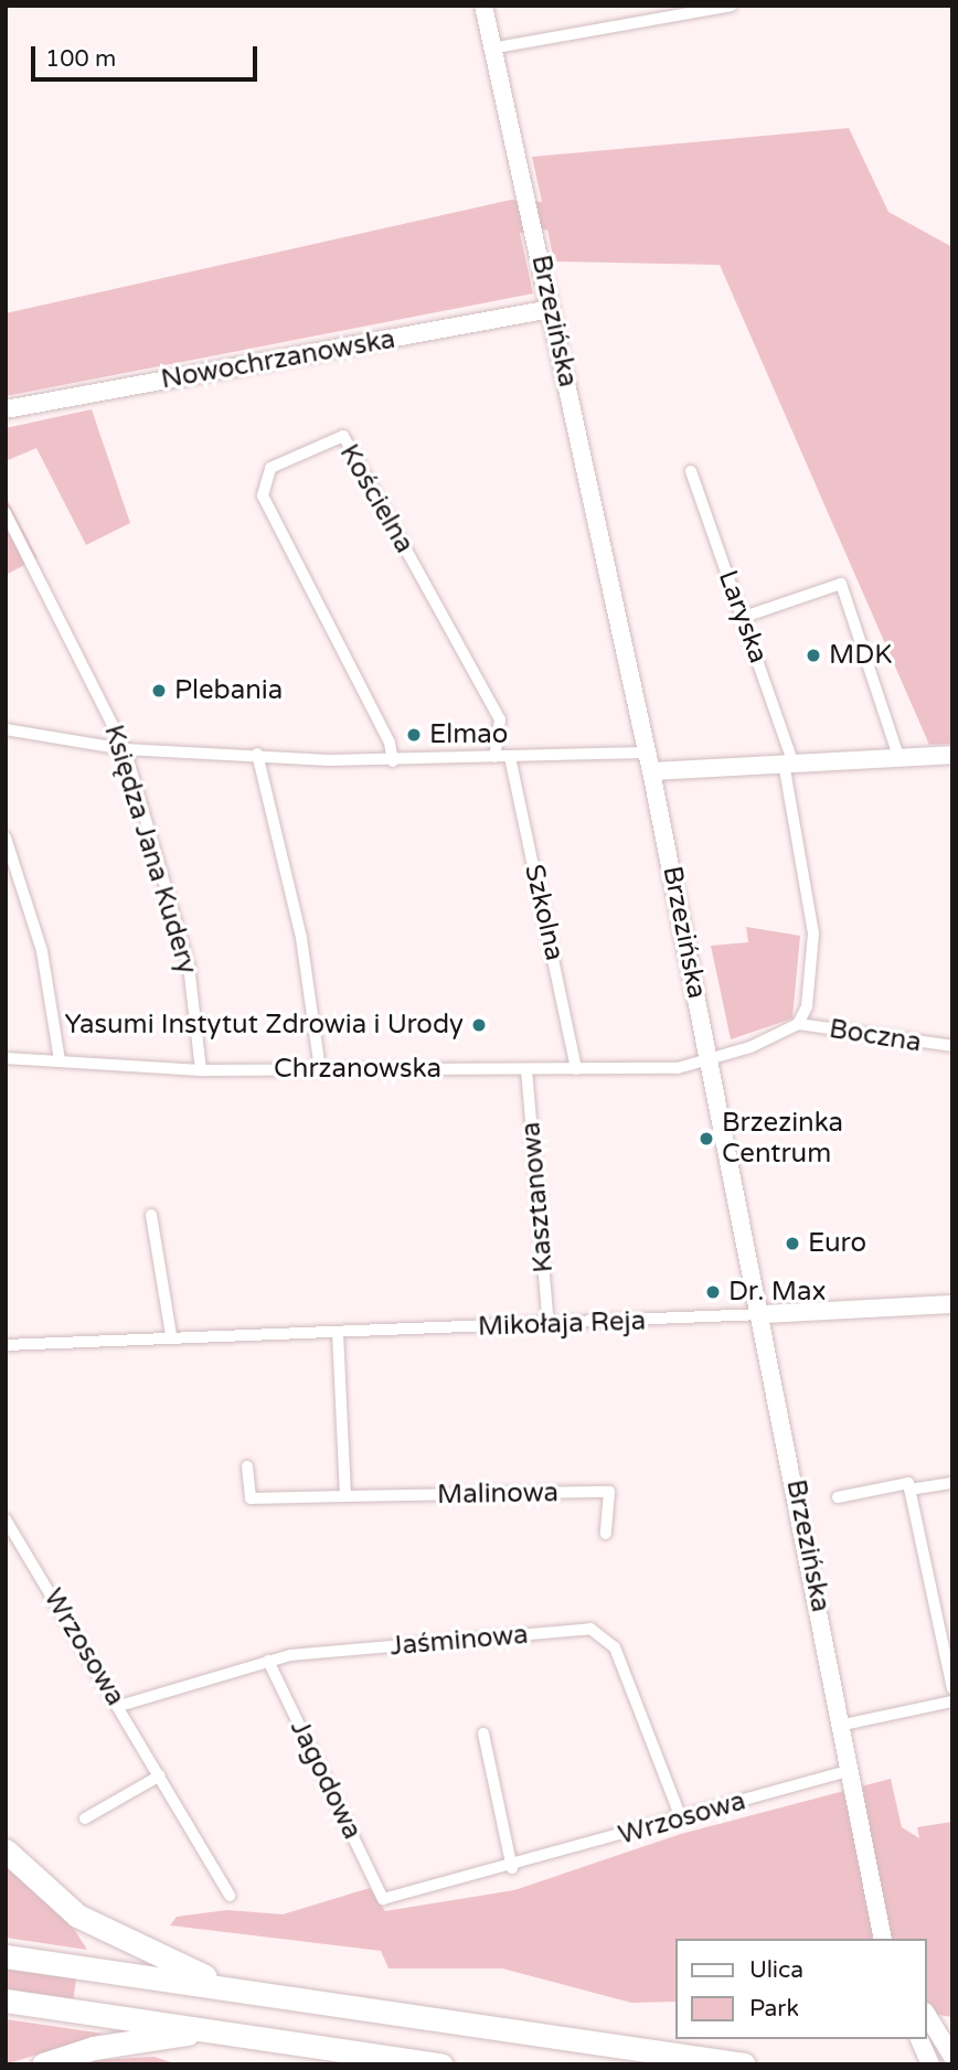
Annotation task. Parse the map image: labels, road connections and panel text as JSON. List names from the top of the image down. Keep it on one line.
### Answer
{"streets":{"main road":["Brzezińska","Nowochrzanowska","Mikołaja Reja"],"street":["Kościelna","Laryska","Księdza Jana Kudery","Szkolna","Boczna","Chrzanowska","Kasztanowa","Malinowa","Jaśminowa","Wrzosowa","Jagodowa"]},"crossings":[["Brzezińska","Nowochrzanowska"],["Brzezińska","Chrzanowska"],["Brzezińska","Mikołaja Reja"],["Brzezińska","Wrzosowa"],["Laryska","Boczna"],["Laryska","Chrzanowska"],["Księdza Jana Kudery","Chrzanowska"],["Szkolna","Chrzanowska"],["Boczna","Chrzanowska"],["Chrzanowska","Kasztanowa"],["Kasztanowa","Mikołaja Reja"],["Jaśminowa","Wrzosowa"],["Jaśminowa","Jagodowa"],["Wrzosowa","Jagodowa"]],"places":["MDK","Plebania","Elmao","Yasumi Instytut Zdrowia i Urody","Brzezinka Centrum","Euro","Dr. Max"],"legend":["Ulica","Park"],"scale_bar":"100 m"}
